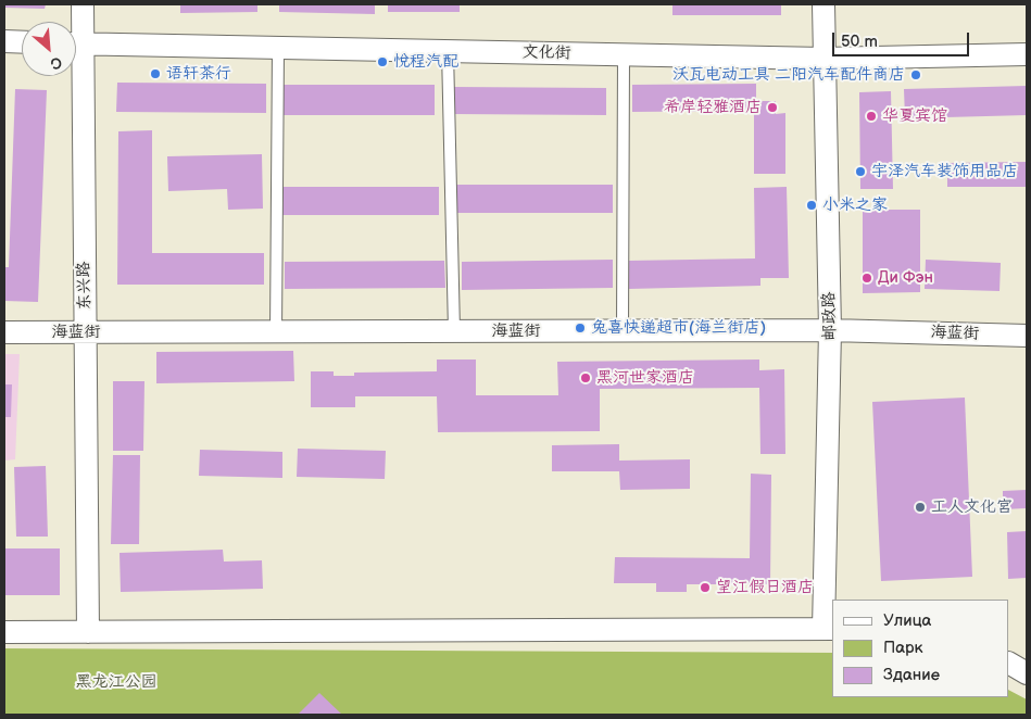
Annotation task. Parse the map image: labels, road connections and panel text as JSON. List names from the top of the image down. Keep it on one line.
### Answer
{"streets":{"street":["文化街","东兴路","邮政路","海蓝街"]},"crossings":[["文化街","邮政路"],["东兴路","海蓝街"],["邮政路","海蓝街"]],"parks":["黑龙江公园"],"places":["悦程汽配","语轩茶行","沃瓦电动工具 二阳汽车配件商店","希岸轻雅酒店","华夏宾馆","宇泽汽车装饰用品店","小米之家","Ди Фэн","兔喜快递超市(海兰街店)","黑河世家酒店","工人文化宫","望江假日酒店"],"legend":["Улица","Парк","Здание"],"scale_bar":"50 m","north":"bottom right"}
